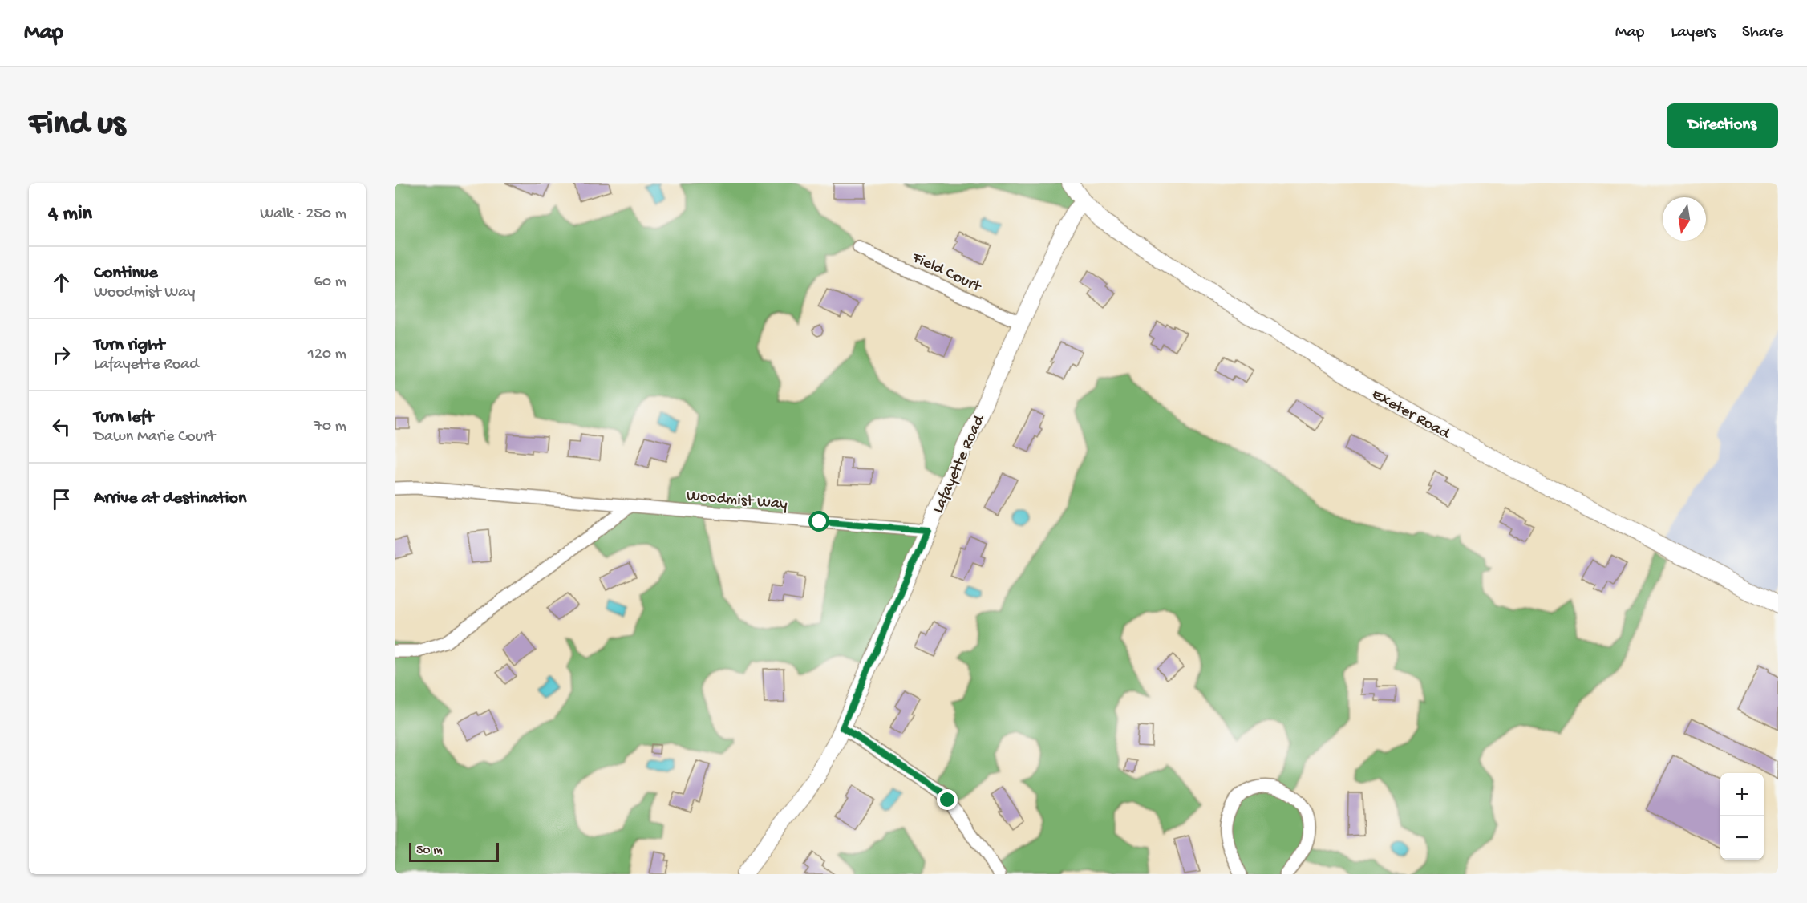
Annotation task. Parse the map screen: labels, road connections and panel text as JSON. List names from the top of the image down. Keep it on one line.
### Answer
{"streets":{"street":["Field Court","Exeter Road","Lafayette Road","Woodmist Way"]},"crossings":[["Field Court","Lafayette Road"],["Exeter Road","Lafayette Road"],["Lafayette Road","Woodmist Way"]],"scale_bar":"50 m","north":"bottom","page":{"header":"Map","nav":["Map","Layers","Share"],"buttons":"Directions","title":"Find us","heading":["4 min","Walk · 250 m"],"list":[["Continue","Woodmist Way","60 m"],["Turn right","Lafayette Road","120 m"],["Turn left","Dawn Marie Court","70 m"],"Arrive at destination"],"map_buttons":["+","−"],"scale":"50 m"}}
